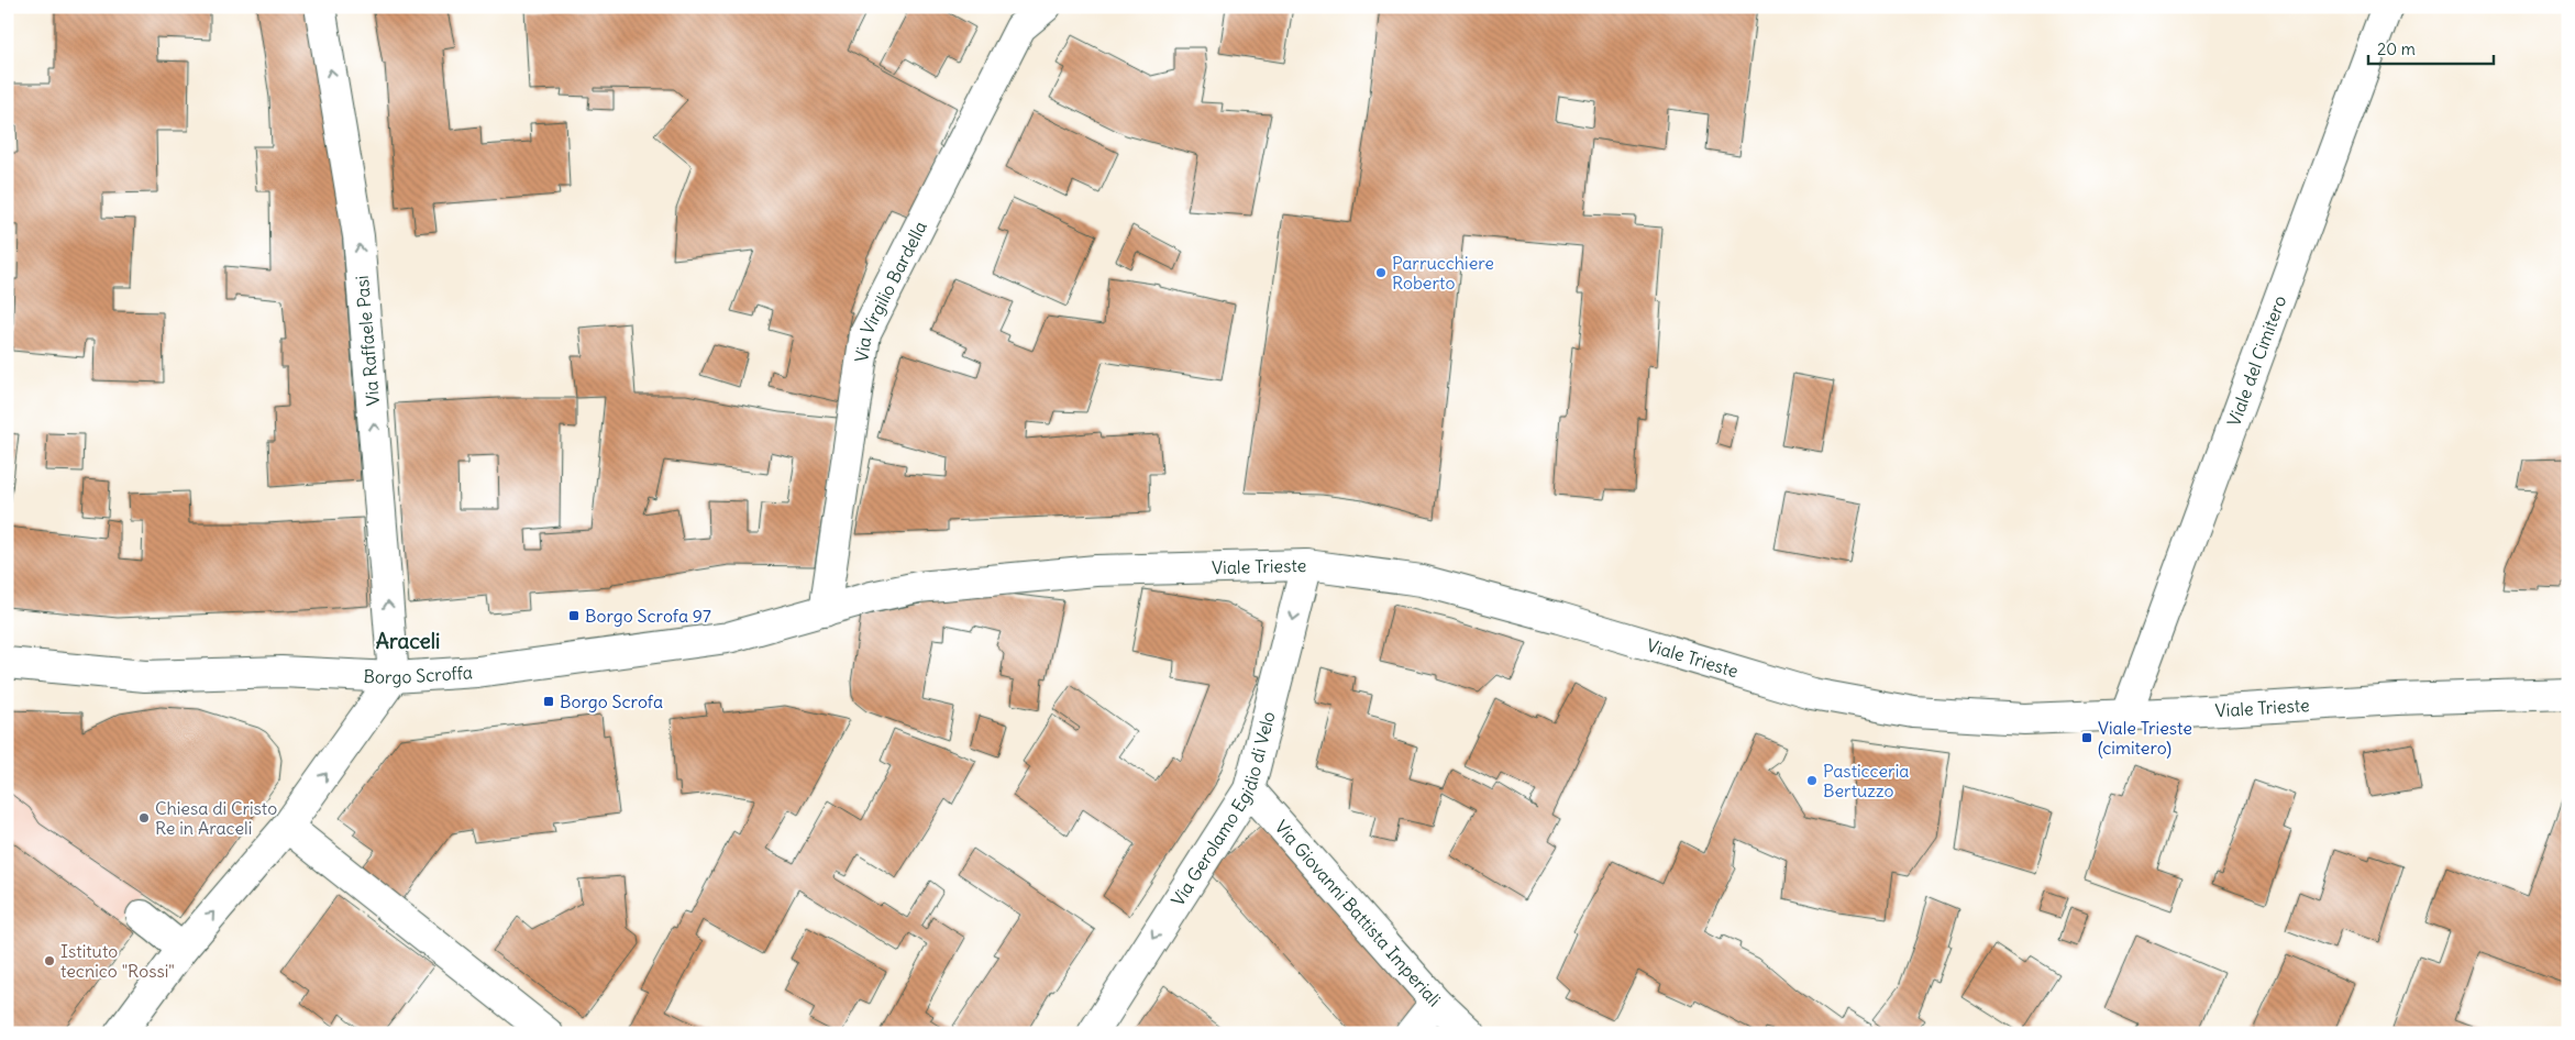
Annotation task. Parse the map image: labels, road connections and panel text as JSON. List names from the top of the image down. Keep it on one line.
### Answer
{"streets":{"street":["Via Virgilio Bardella","Via Raffaele Pasi","Viale del Cimitero","Viale Trieste","Borgo Scroffa","Via Gerolamo Egidio di Velo","Via Giovanni Battista Imperiali"]},"crossings":[["Via Virgilio Bardella","Viale Trieste"],["Via Virgilio Bardella","Borgo Scroffa"],["Via Raffaele Pasi","Borgo Scroffa"],["Viale del Cimitero","Viale Trieste"],["Viale Trieste","Borgo Scroffa"],["Viale Trieste","Via Gerolamo Egidio di Velo"],["Via Gerolamo Egidio di Velo","Via Giovanni Battista Imperiali"]],"one_way":["Via Raffaele Pasi","Via Gerolamo Egidio di Velo"],"districts":["Araceli"],"places":{"other":["Parrucchiere Roberto","Pasticceria Bertuzzo","Chiesa di Cristo Re in Araceli","Istituto tecnico \"Rossi\""],"transit":["Borgo Scrofa 97","Borgo Scrofa","Viale Trieste (cimitero)"]},"scale_bar":"20 m"}
